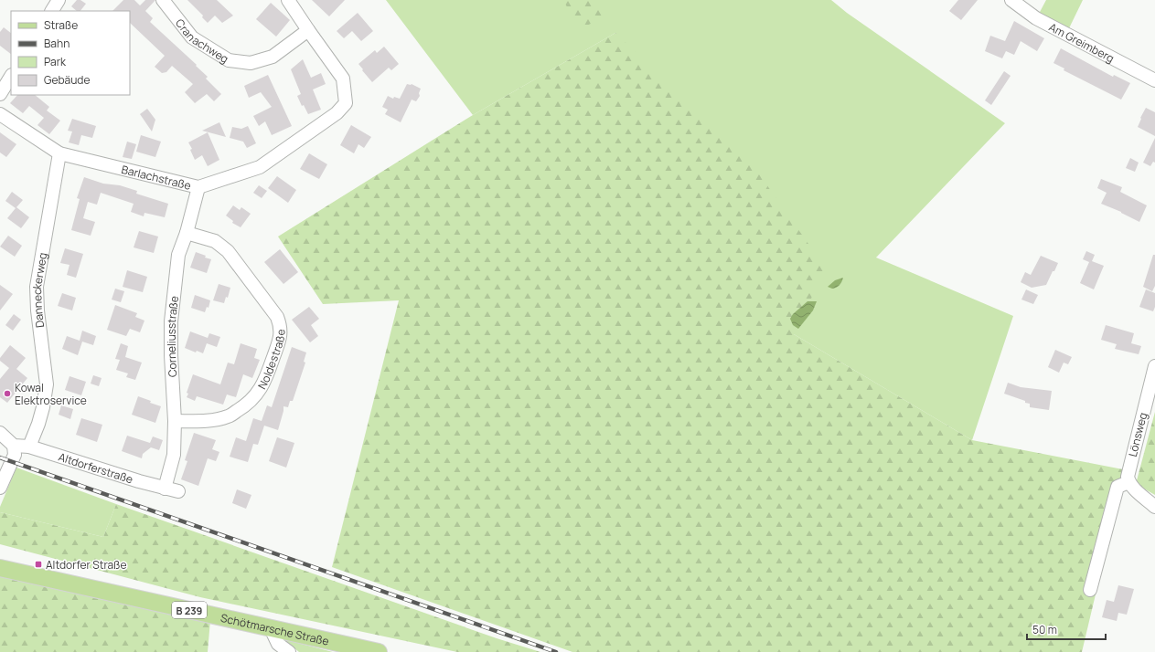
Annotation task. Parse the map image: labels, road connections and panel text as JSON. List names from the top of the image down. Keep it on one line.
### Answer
{"streets":{"main road":["B 239","Schötmarsche Straße"],"street":["Cranachweg","Am Greimberg","Barlachstraße","Danneckerweg","Corneliusstraße","Noldestraße","Lönsweg","Altdorferstraße"]},"crossings":[["Cranachweg","Barlachstraße"],["Barlachstraße","Danneckerweg"],["Barlachstraße","Corneliusstraße"],["Danneckerweg","Altdorferstraße"],["Corneliusstraße","Noldestraße"],["Corneliusstraße","Altdorferstraße"]],"places":{"other":["Kowal Elektroservice"],"transit":["Altdorfer Straße"]},"legend":["Straße","Bahn","Park","Gebäude"],"scale_bar":"50 m"}
